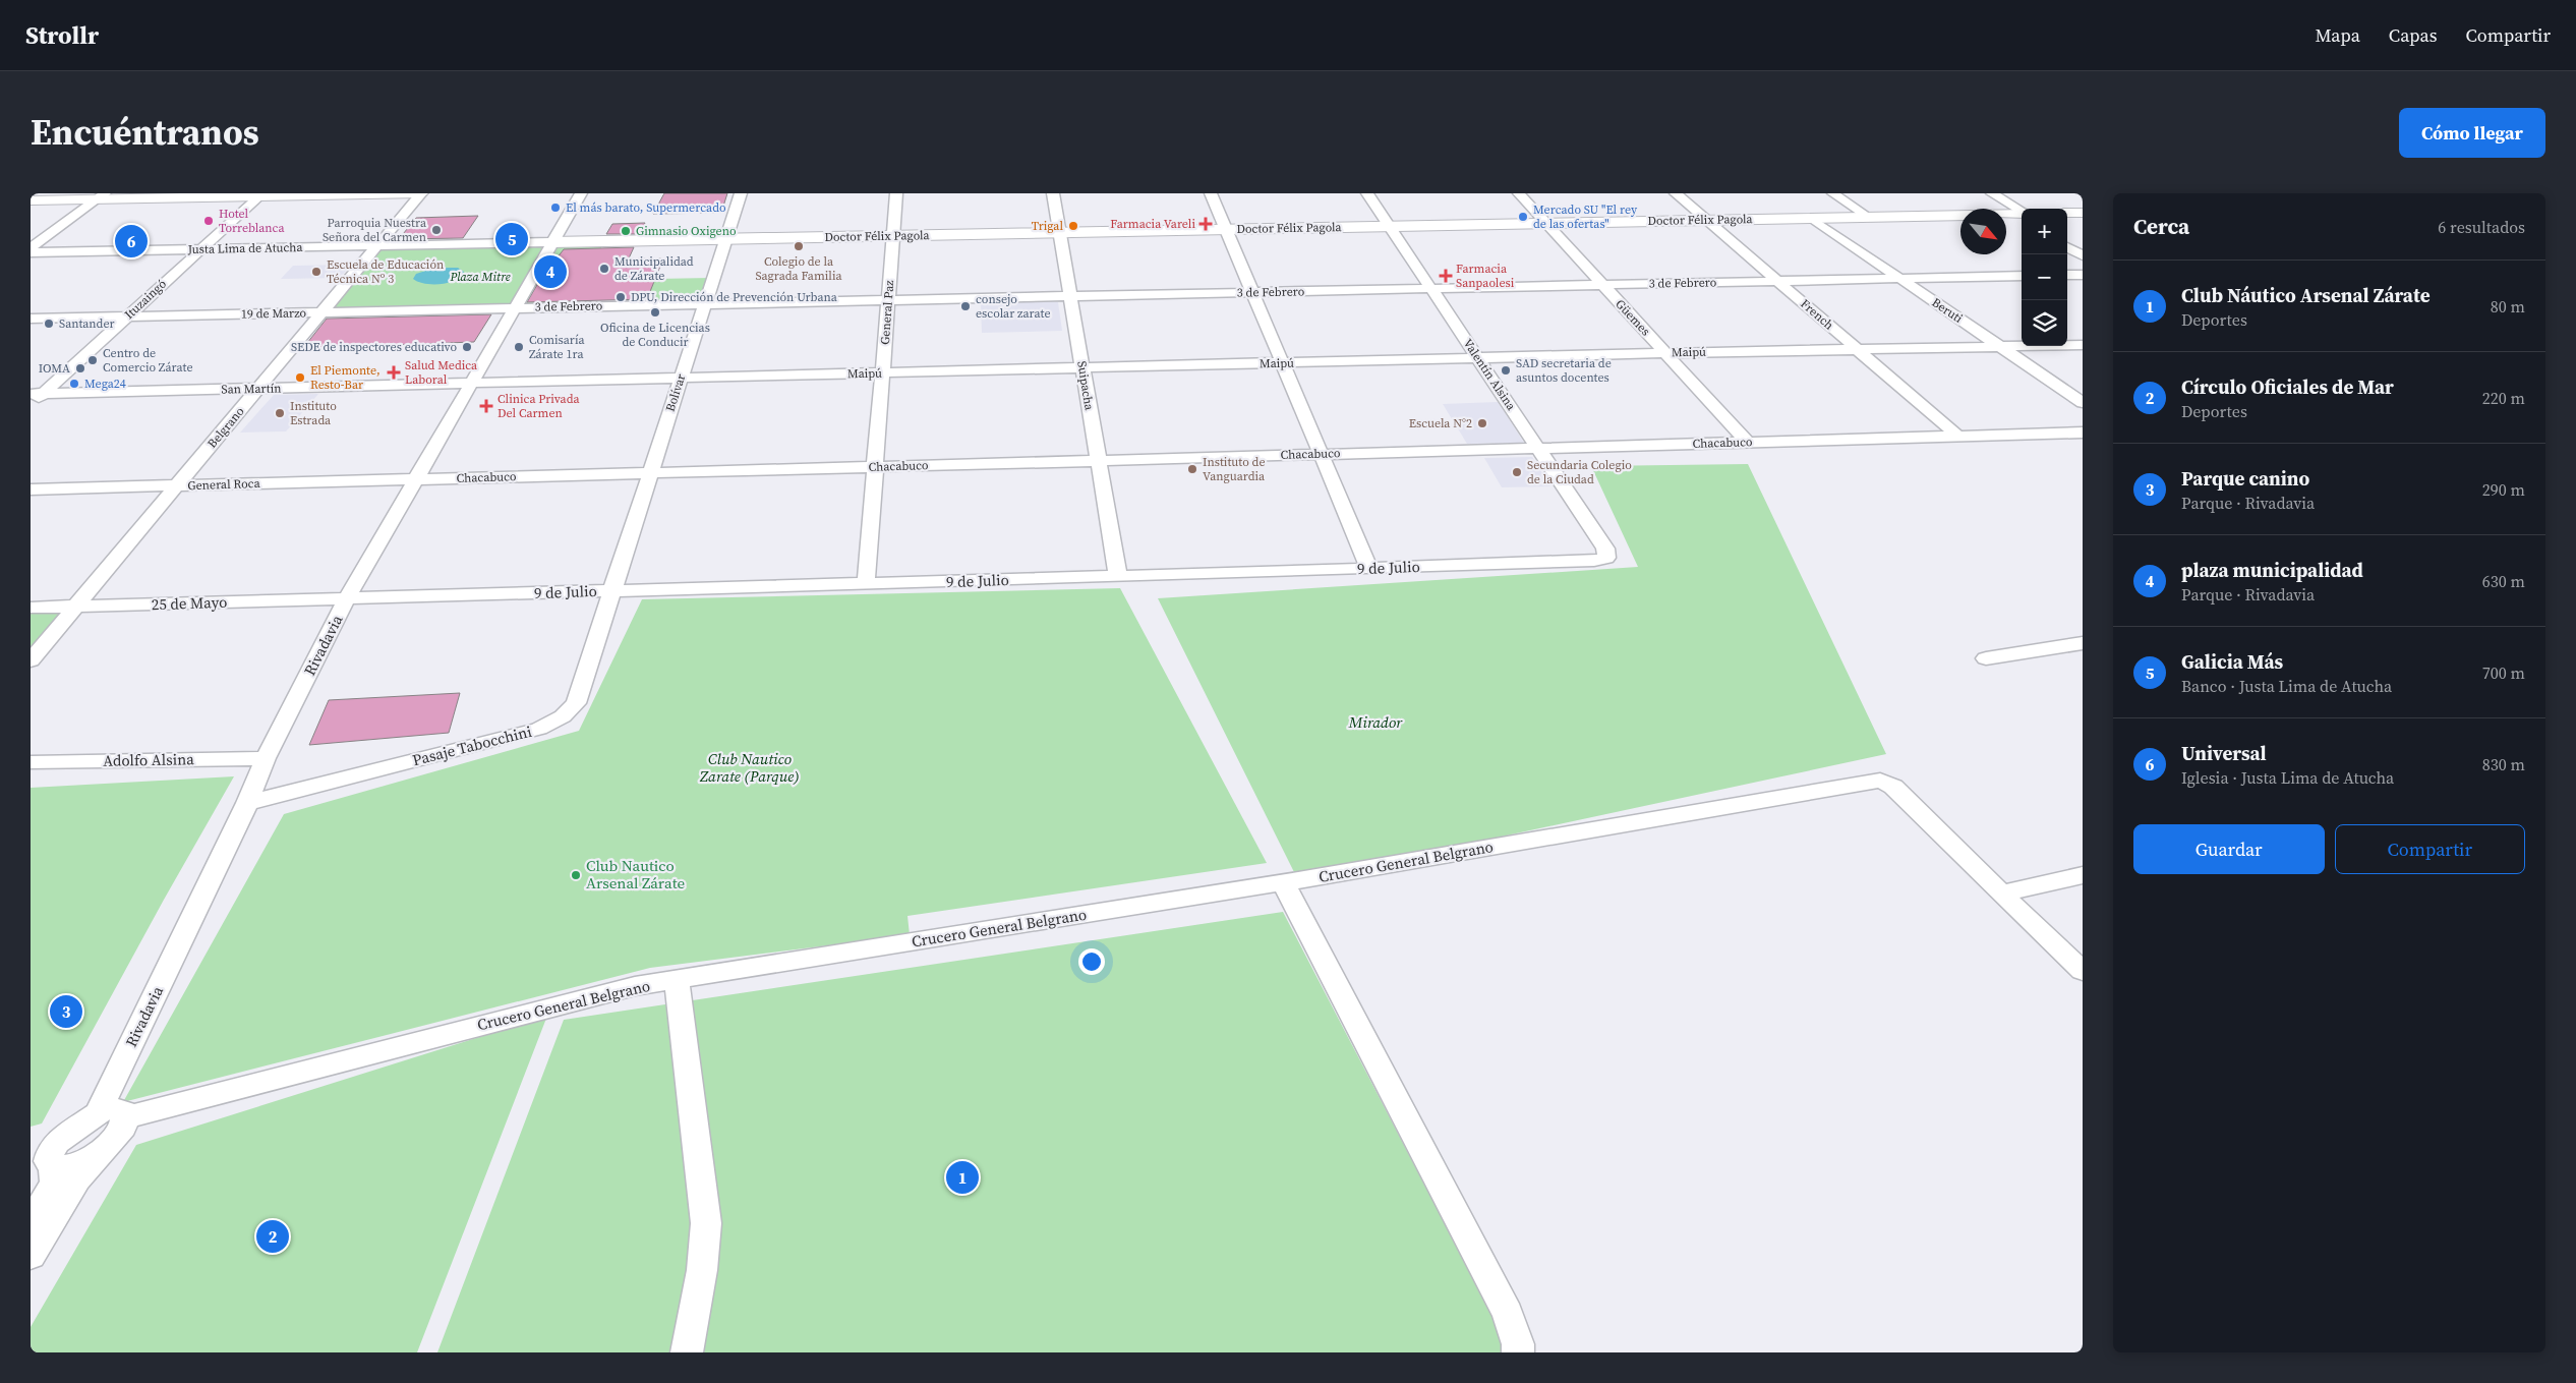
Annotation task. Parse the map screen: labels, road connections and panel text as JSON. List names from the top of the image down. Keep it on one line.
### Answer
{"streets":{"street":["Doctor Félix Pagola","Justa Lima de Atucha","3 de Febrero","Ituzaingó","Beruti","General Paz","19 de Marzo","French","Güemes","Maipú","Valentín Alsina","Suipacha","San Martín","Bolívar","Belgrano","Chacabuco","General Roca","9 de Julio","25 de Mayo","Rivadavia","Pasaje Tabocchini","Adolfo Alsina","Crucero General Belgrano"]},"crossings":[["Doctor Félix Pagola","Justa Lima de Atucha"],["Doctor Félix Pagola","Beruti"],["Doctor Félix Pagola","General Paz"],["Doctor Félix Pagola","French"],["Doctor Félix Pagola","Güemes"],["Doctor Félix Pagola","Valentín Alsina"],["Doctor Félix Pagola","Suipacha"],["Doctor Félix Pagola","Bolívar"],["Doctor Félix Pagola","Rivadavia"],["Justa Lima de Atucha","Ituzaingó"],["Justa Lima de Atucha","Belgrano"],["Justa Lima de Atucha","Rivadavia"],["3 de Febrero","Beruti"],["3 de Febrero","General Paz"],["3 de Febrero","19 de Marzo"],["3 de Febrero","French"],["3 de Febrero","Güemes"],["3 de Febrero","Valentín Alsina"],["3 de Febrero","Suipacha"],["3 de Febrero","Bolívar"],["3 de Febrero","Rivadavia"],["Ituzaingó","19 de Marzo"],["Ituzaingó","San Martín"],["Beruti","Maipú"],["General Paz","Maipú"],["General Paz","Chacabuco"],["General Paz","9 de Julio"],["19 de Marzo","Belgrano"],["19 de Marzo","Rivadavia"],["French","Maipú"],["French","Chacabuco"],["Güemes","Maipú"],["Güemes","Chacabuco"],["Maipú","Valentín Alsina"],["Maipú","Suipacha"],["Maipú","San Martín"],["Maipú","Bolívar"],["Maipú","Rivadavia"],["Valentín Alsina","Chacabuco"],["Valentín Alsina","9 de Julio"],["Suipacha","Chacabuco"],["Suipacha","9 de Julio"],["San Martín","Belgrano"],["San Martín","Rivadavia"],["Bolívar","Chacabuco"],["Bolívar","9 de Julio"],["Bolívar","Pasaje Tabocchini"],["Belgrano","General Roca"],["Belgrano","25 de Mayo"],["Chacabuco","General Roca"],["Chacabuco","Rivadavia"],["General Roca","Rivadavia"],["9 de Julio","25 de Mayo"],["9 de Julio","Rivadavia"],["9 de Julio","Pasaje Tabocchini"],["25 de Mayo","Rivadavia"],["Rivadavia","Pasaje Tabocchini"],["Rivadavia","Adolfo Alsina"],["Rivadavia","Crucero General Belgrano"]],"parks":["Plaza Mitre","Mirador","Club Nautico Zarate (Parque)"],"places":{"other":["El más barato, Supermercado","Mercado SU \"El rey de las ofertas\"","Hotel Torreblanca","Trigal","Parroquia Nuestra Señora del Carmen","Gimnasio Oxigeno","Colegio de la Sagrada Familia","Municipalidad de Zárate","Escuela de Educación Técnica Nº 3","DPU, Dirección de Prevención Urbana","consejo escolar zarate","Oficina de Licencias de Conducir","Santander","SEDE de inspectores educativo","Comisaría Zárate 1ra","Centro de Comercio Zárate","IOMA","SAD secretaria de asuntos docentes","El Piemonte, Resto-Bar","Mega24","Instituto Estrada","Escuela N°2","Instituto de Vanguardia","Secundaria Colegio de la Ciudad","Club Nautico Arsenal Zárate"],"health":["Farmacia Vareli","Farmacia Sanpaolesi","Salud Medica Laboral","Clinica Privada Del Carmen"]},"north":"bottom right","page":{"header":"Strollr","nav":["Mapa","Capas","Compartir"],"title":"Encuéntranos","buttons":["Cómo llegar",["Guardar","Compartir"]],"heading":["Cerca","6 resultados"],"map_buttons":["+","−"],"pins":["5","6","4","3","1","2"],"list":[{"mark":"1","name":"Club Náutico Arsenal Zárate","note":"Deportes","value":"80 m"},{"mark":"2","name":"Círculo Oficiales de Mar","note":"Deportes","value":"220 m"},{"mark":"3","name":"Parque canino","note":"Parque · Rivadavia","value":"290 m"},{"mark":"4","name":"plaza municipalidad","note":"Parque · Rivadavia","value":"630 m"},{"mark":"5","name":"Galicia Más","note":"Banco · Justa Lima de Atucha","value":"700 m"},{"mark":"6","name":"Universal","note":"Iglesia · Justa Lima de Atucha","value":"830 m"}]}}
